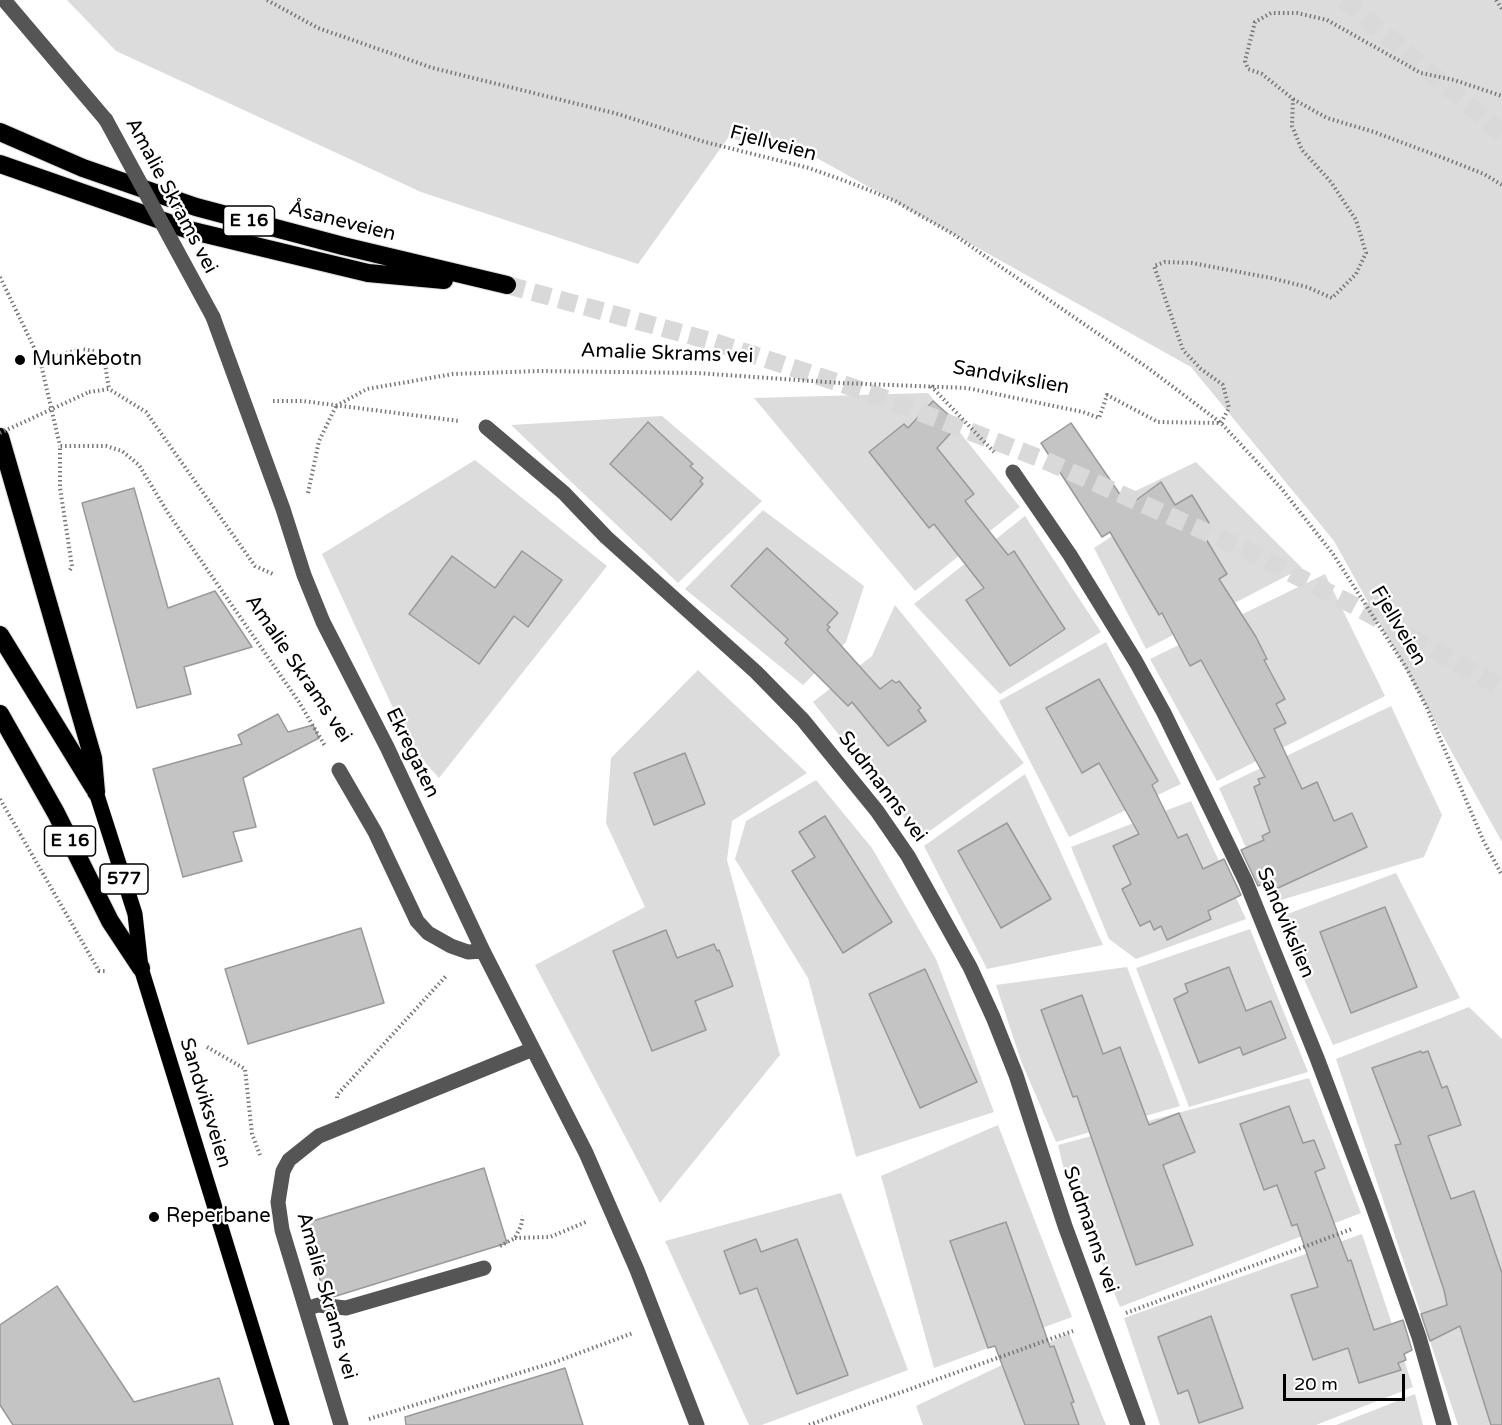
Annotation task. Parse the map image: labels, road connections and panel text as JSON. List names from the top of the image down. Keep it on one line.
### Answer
{"streets":{"highway":["E 16","Åsaneveien"],"main road":["577","Sandviksveien"],"street":["Amalie Skrams vei","Sandvikslien","Ekregaten","Sudmanns vei"],"path":["Fjellveien"]},"crossings":[["Fjellveien","Sandvikslien"],["Amalie Skrams vei","Sandvikslien"],["Amalie Skrams vei","Ekregaten"],["E 16","Sandviksveien"]],"places":["Munkebotn","Reperbane"],"scale_bar":"20 m"}
